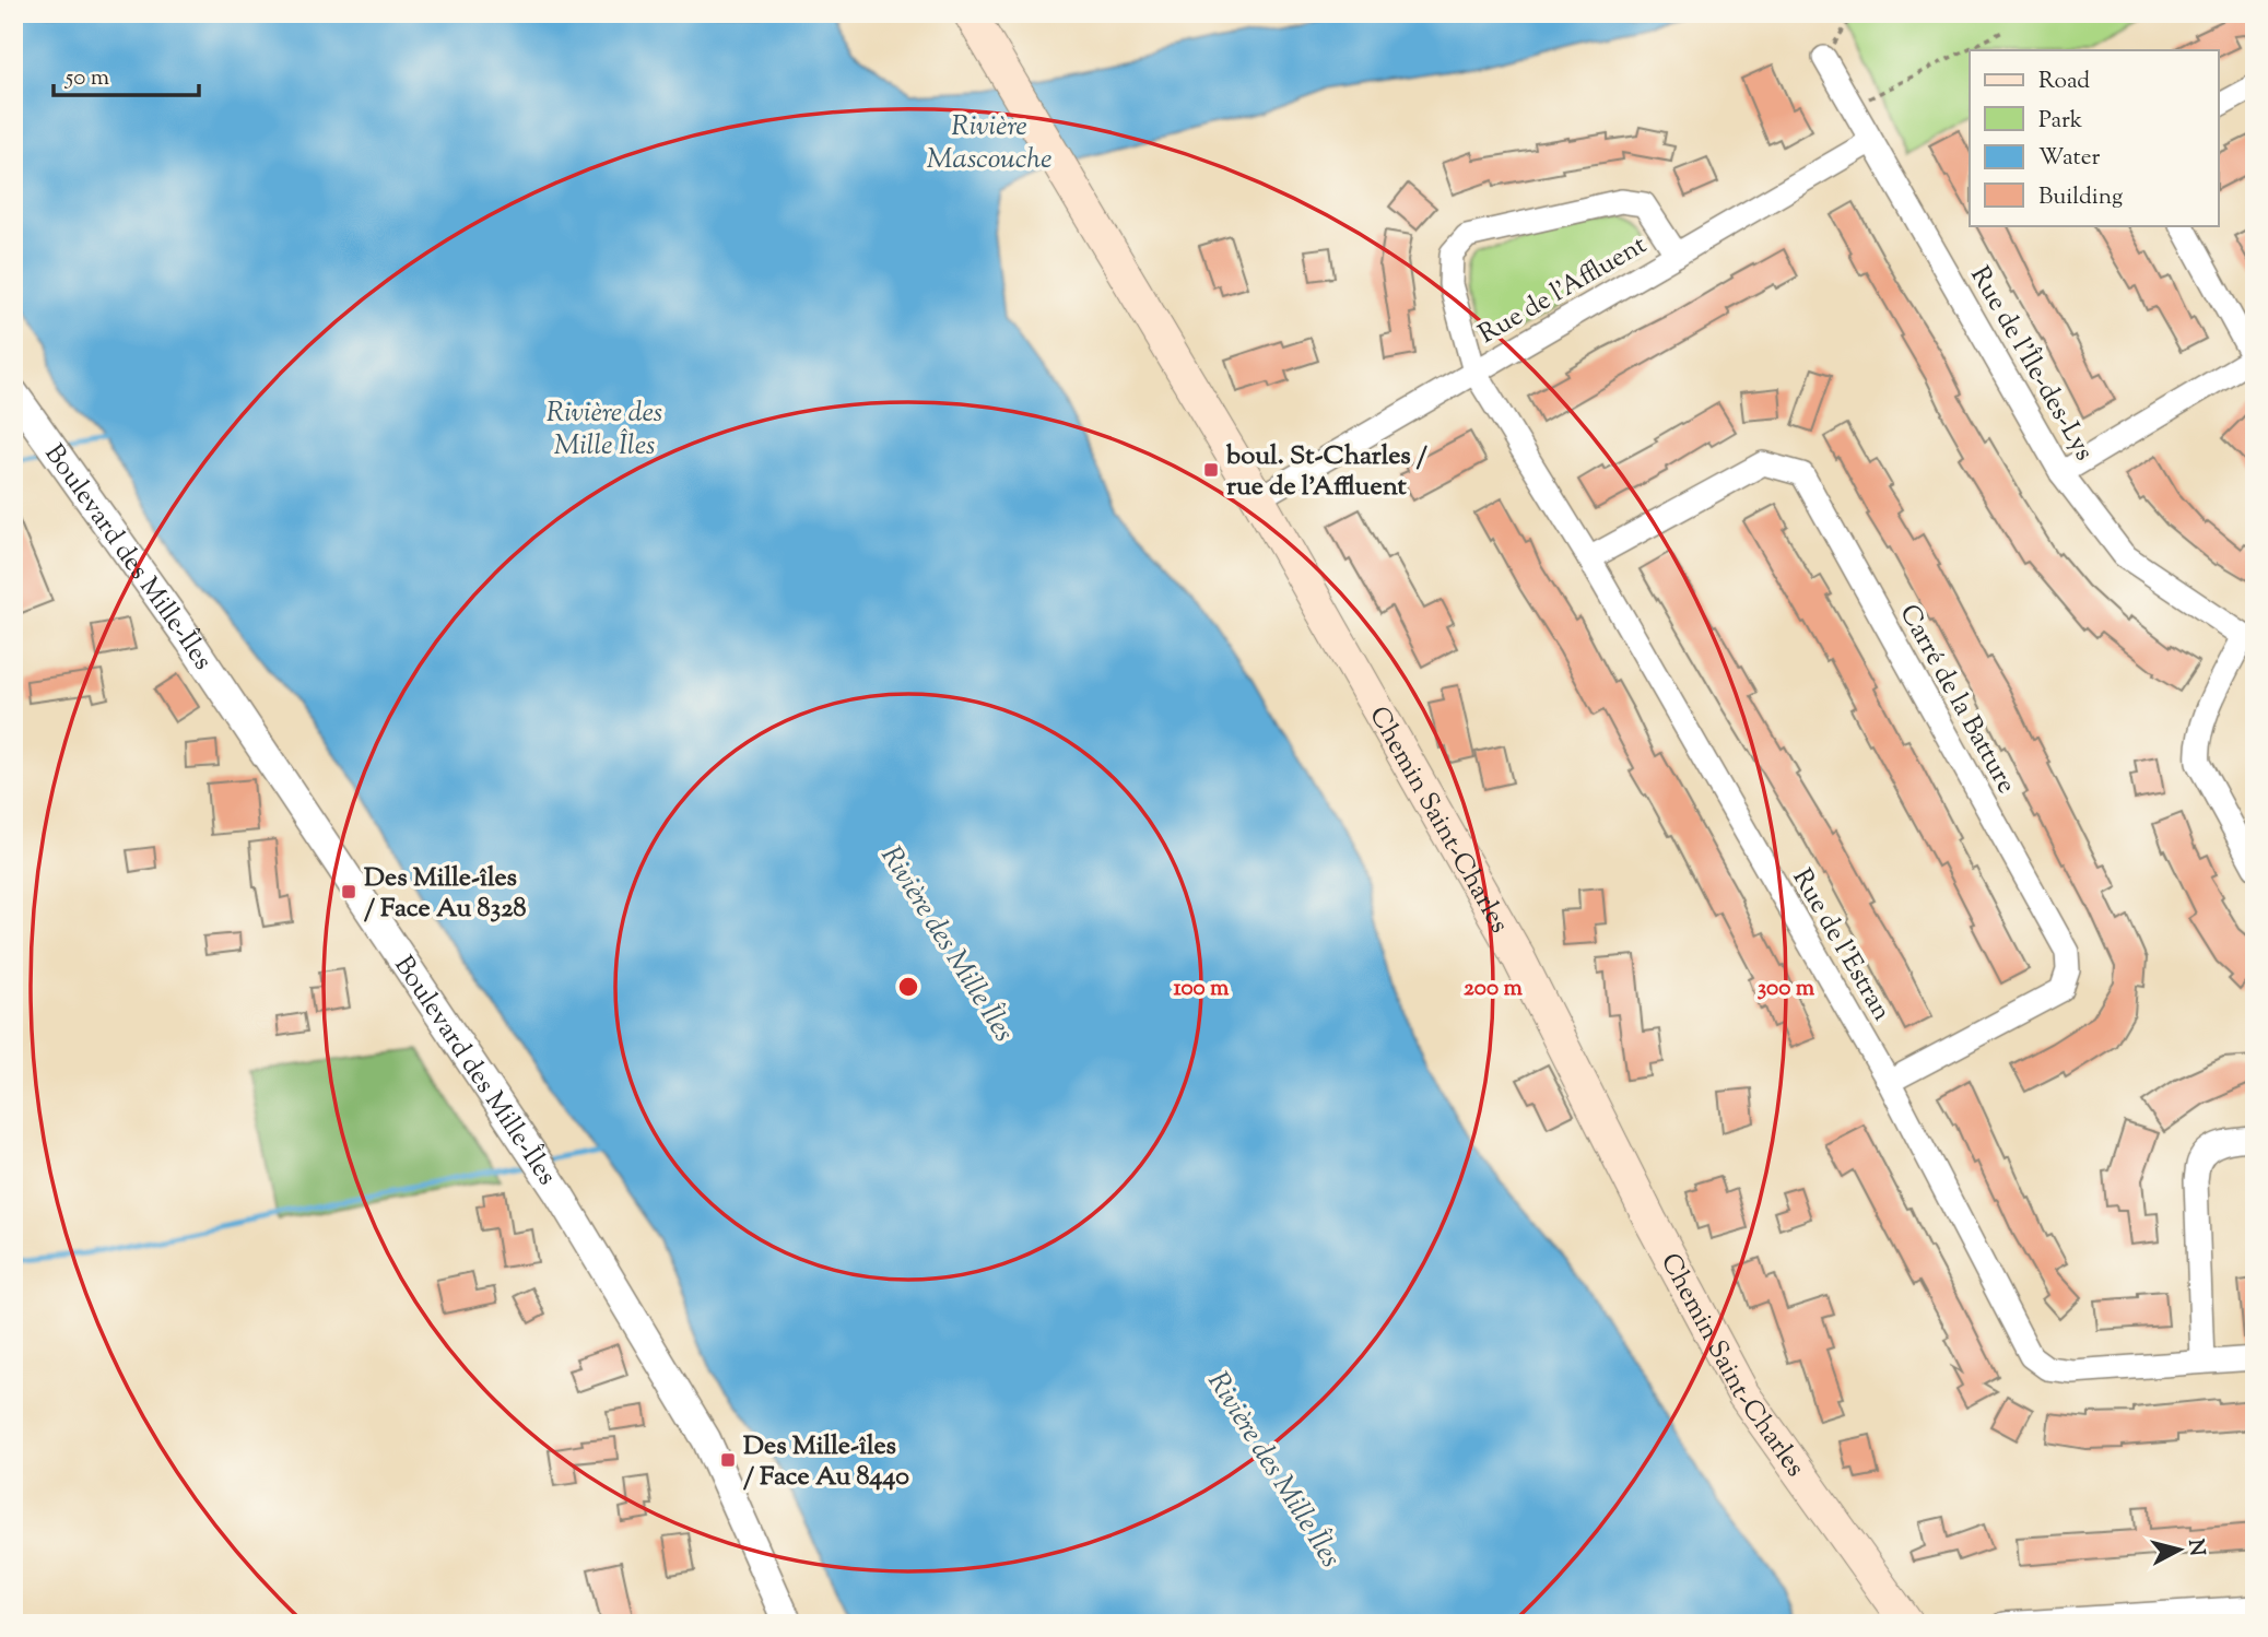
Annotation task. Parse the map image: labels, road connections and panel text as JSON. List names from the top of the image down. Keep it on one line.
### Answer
{"streets":{"main road":["Chemin Saint-Charles"],"street":["Rue de l'Affluent","Rue de l'Île-des-Lys","Boulevard des Mille-Îles","Carré de la Batture","Rue de l'Estran"]},"crossings":[["Rue de l'Affluent","Rue de l'Île-des-Lys"],["Rue de l'Affluent","Chemin Saint-Charles"],["Rue de l'Affluent","Rue de l'Estran"],["Carré de la Batture","Rue de l'Estran"]],"water":["Rivière Mascouche","Rivière des Mille Îles"],"places":{"transit":["boul. St-Charles / rue de l'Affluent","Des Mille-îles / Face Au 8328","Des Mille-îles / Face Au 8440"]},"legend":["Road","Park","Water","Building"],"scale_bar":"50 m","north":"right","rings":["100 m","200 m","300 m"]}
